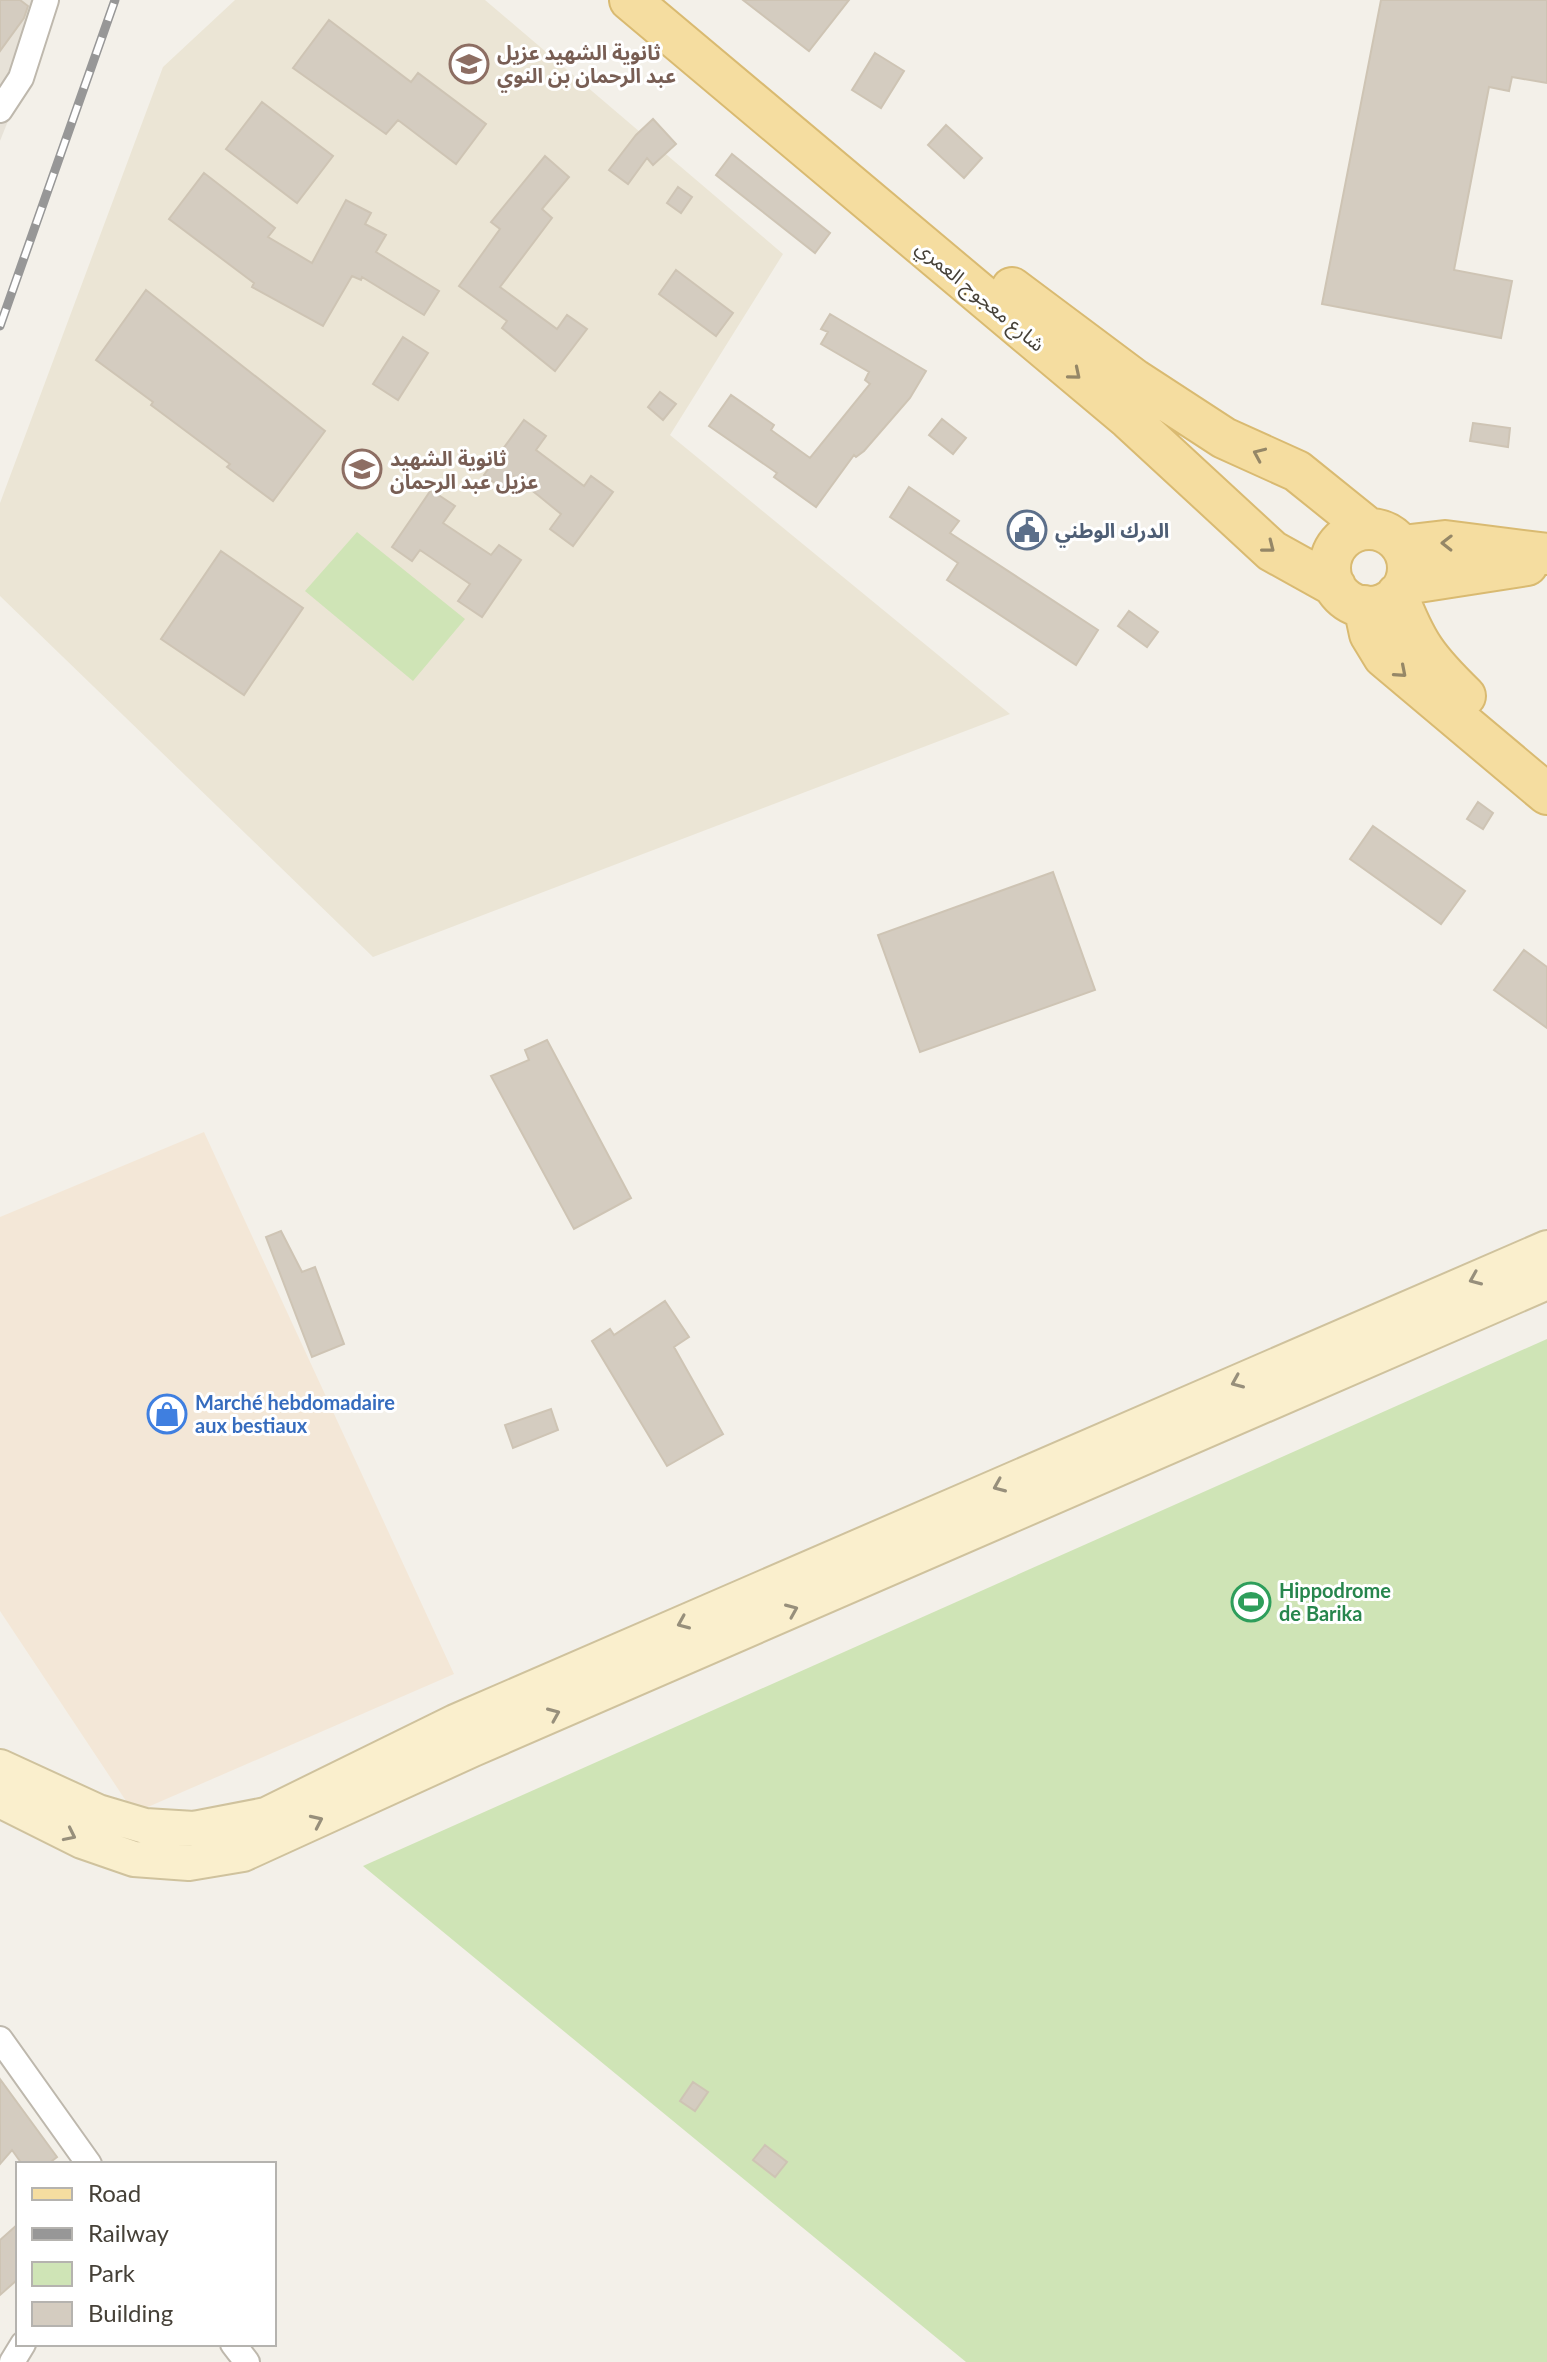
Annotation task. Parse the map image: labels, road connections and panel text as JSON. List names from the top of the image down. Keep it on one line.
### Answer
{"streets":{"main road":["شارع معجوج العمري"]},"places":{"school or university":["ثانوية الشهيد عزيل عبد الرحمان بن النوي","ثانوية الشهيد عزيل عبد الرحمان"],"public building":["الدرك الوطني"],"shop":["Marché hebdomadaire aux bestiaux"],"sports":["Hippodrome de Barika"]},"legend":["Road","Railway","Park","Building"]}
